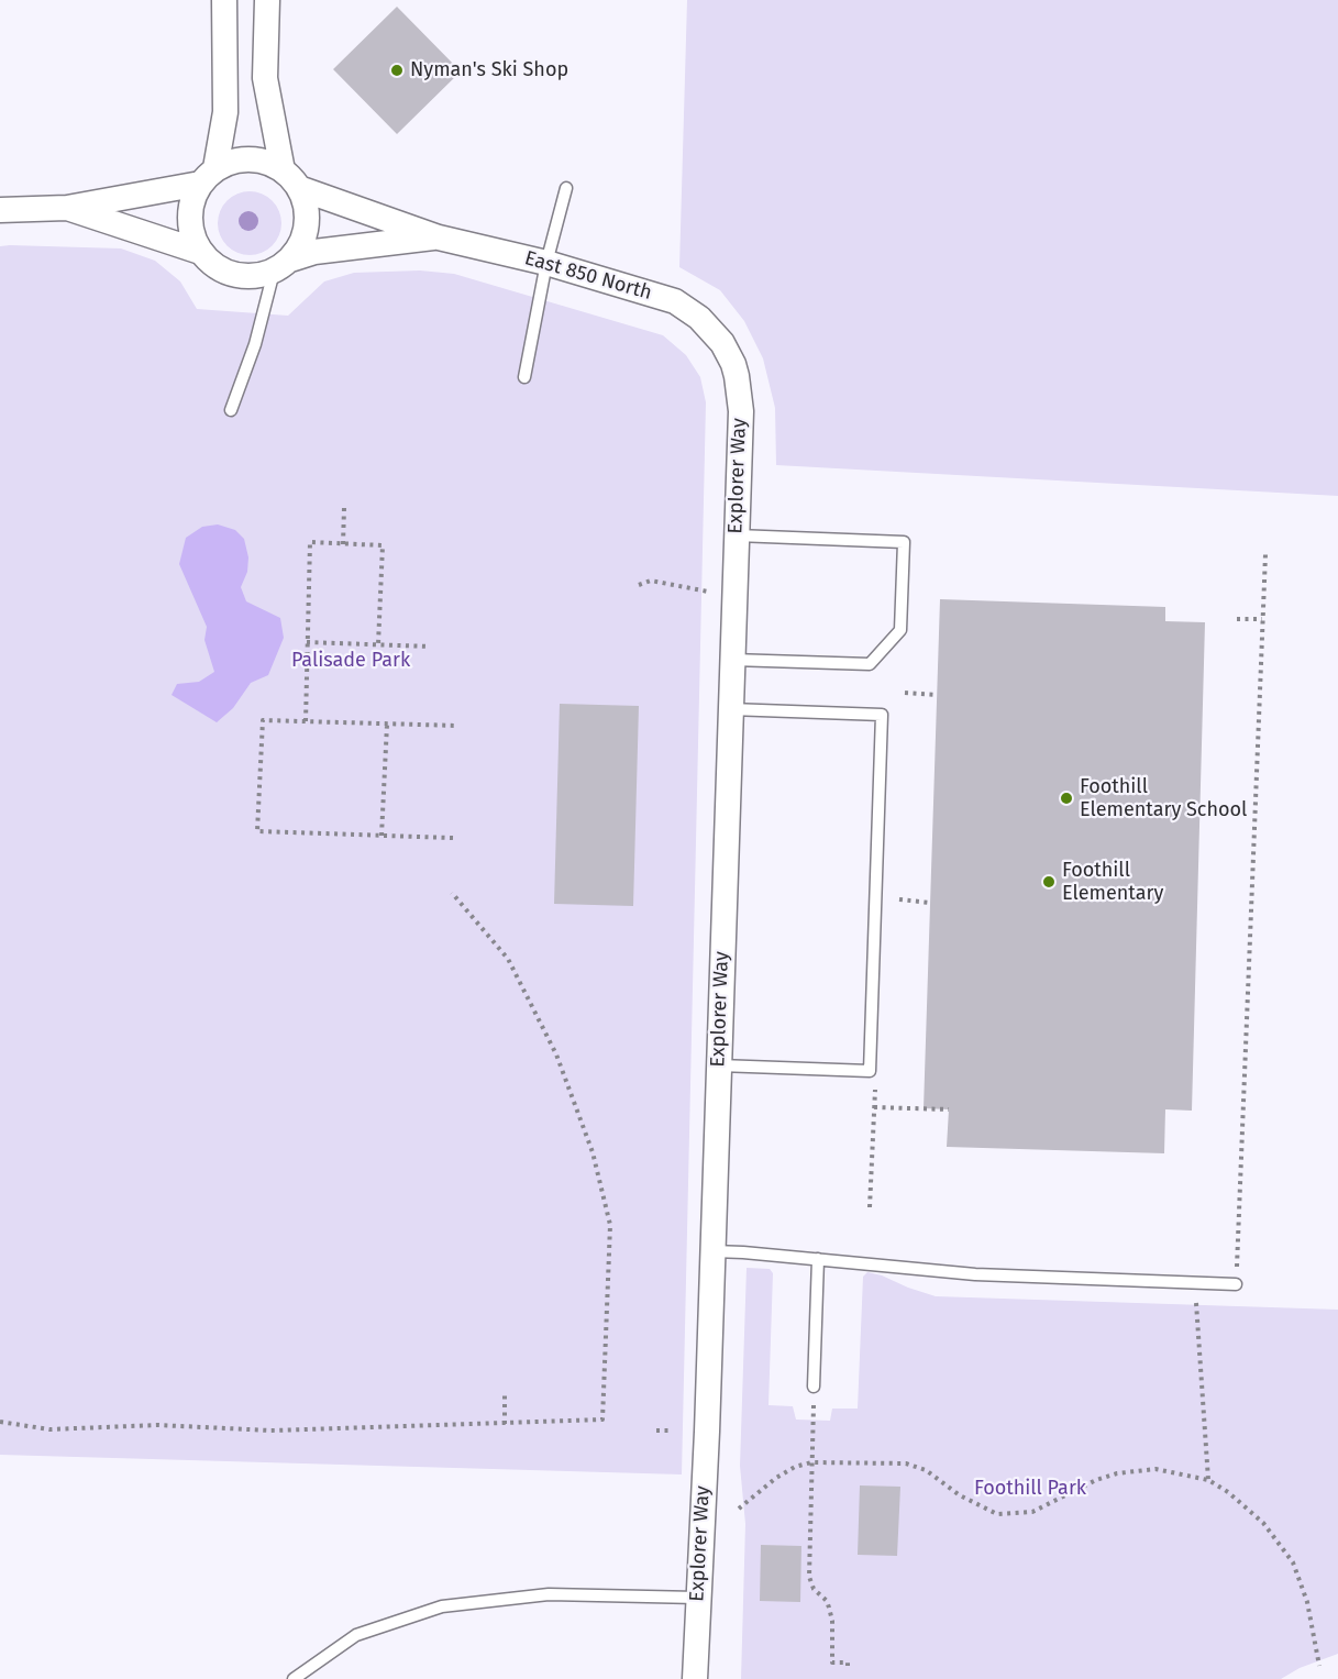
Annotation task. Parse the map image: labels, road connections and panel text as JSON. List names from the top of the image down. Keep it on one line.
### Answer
{"streets":{"street":["East 850 North","Explorer Way"]},"crossings":[["East 850 North","Explorer Way"]],"parks":["Palisade Park","Foothill Park"],"places":["Nyman's Ski Shop","Foothill Elementary School","Foothill Elementary"]}
